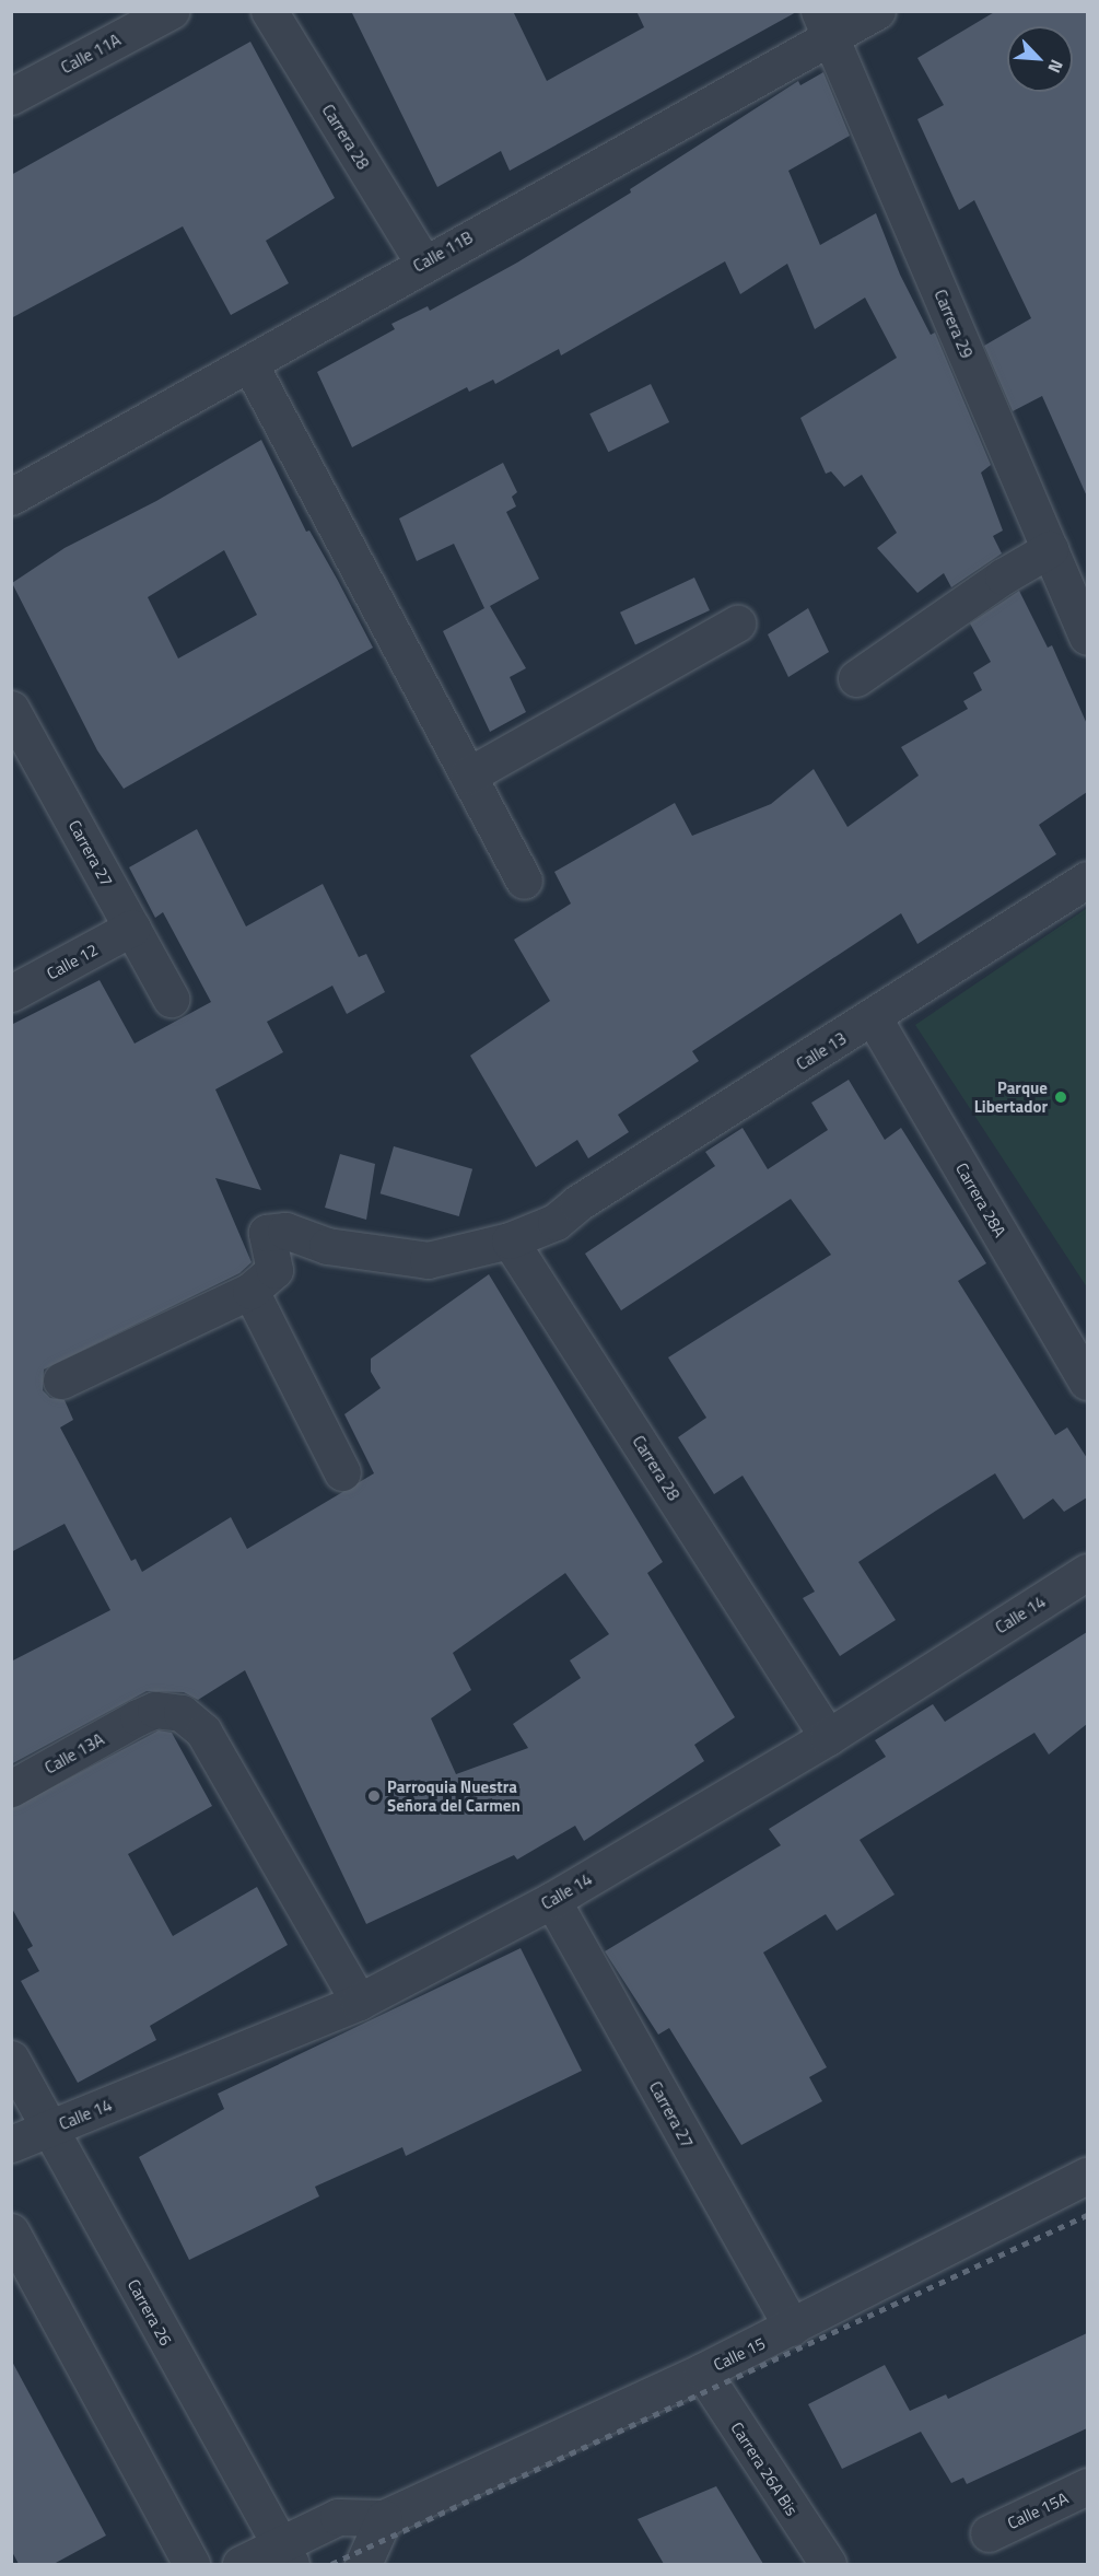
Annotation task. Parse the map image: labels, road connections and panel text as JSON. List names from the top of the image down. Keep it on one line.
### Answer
{"streets":{"street":["Calle 11A","Carrera 28","Calle 11B","Carrera 29","Carrera 27","Calle 12","Calle 13","Carrera 28A","Calle 14","Calle 13A","Carrera 26","Calle 15","Carrera 26A Bis","Calle 15A"]},"crossings":[["Carrera 28","Calle 11B"],["Carrera 28","Calle 13"],["Carrera 28","Calle 14"],["Calle 11B","Carrera 29"],["Carrera 27","Calle 12"],["Carrera 27","Calle 14"],["Carrera 27","Calle 15"],["Calle 13","Carrera 28A"],["Calle 14","Calle 13A"],["Calle 14","Carrera 26"],["Carrera 26","Calle 15"],["Calle 15","Carrera 26A Bis"]],"places":["Parque Libertador","Parroquia Nuestra Señora del Carmen"],"north":"bottom right"}
